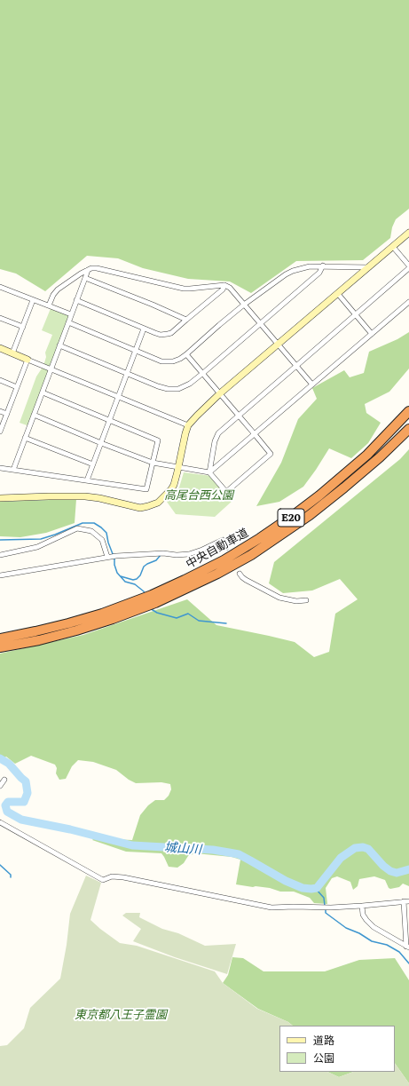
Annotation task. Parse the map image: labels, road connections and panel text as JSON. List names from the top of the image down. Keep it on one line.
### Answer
{"streets":{"highway":["E20","中央自動車道"]},"water":["城山川"],"parks":["高尾台西公園","東京都八王子霊園"],"legend":["道路","公園"]}
